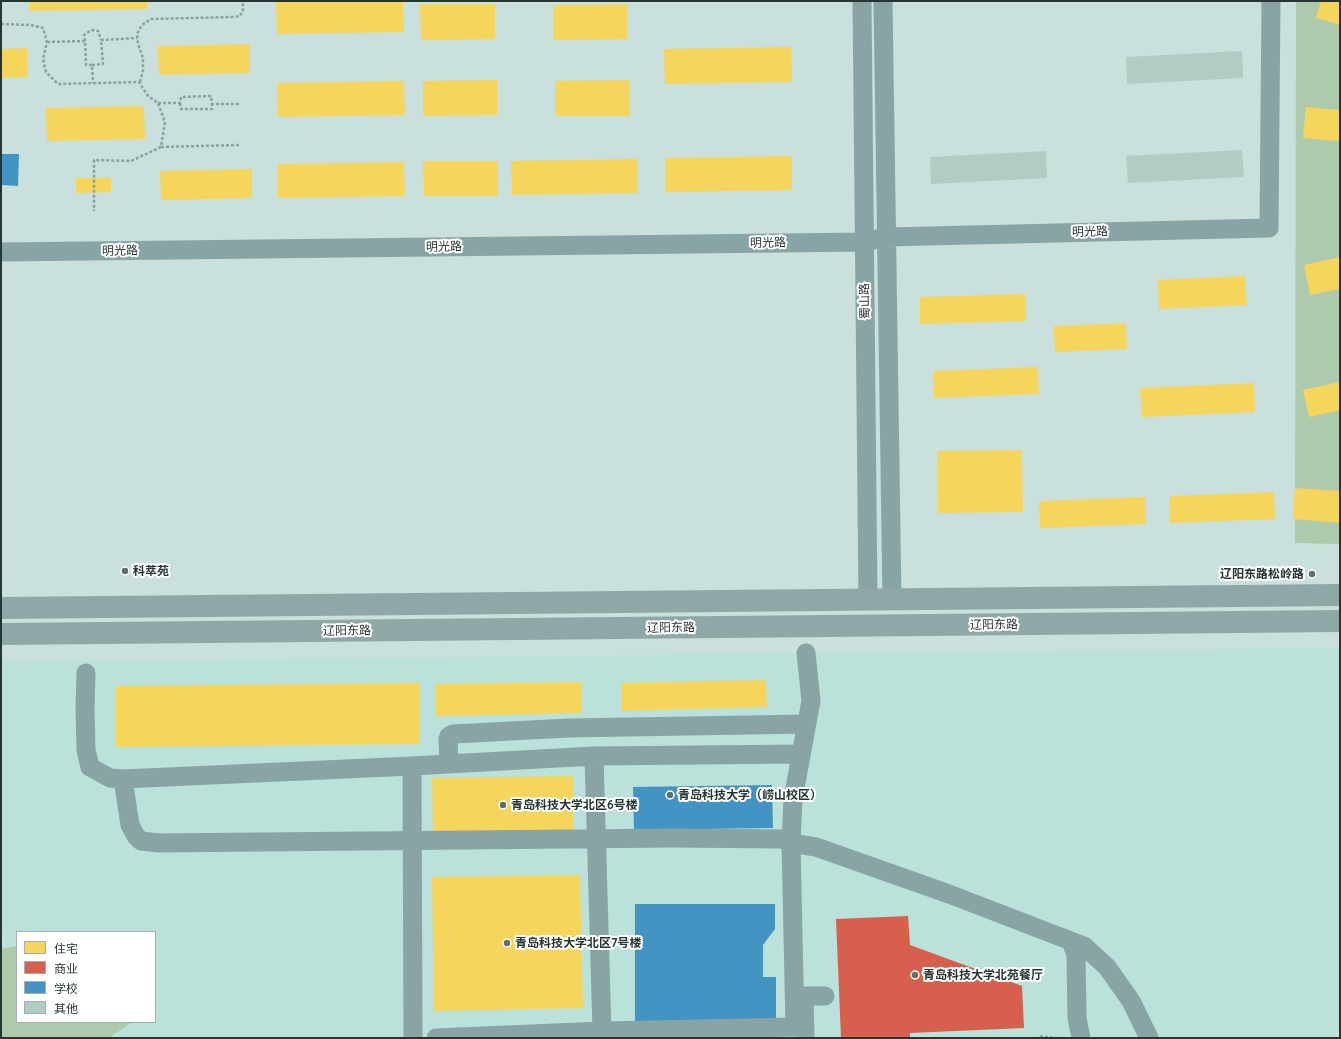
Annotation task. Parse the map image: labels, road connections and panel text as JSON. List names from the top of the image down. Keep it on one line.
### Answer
{"streets":{"main road":["辽阳东路"],"street":["明光路","蜀山路"]},"crossings":[["明光路","蜀山路"]],"places":["科萃苑","辽阳东路松岭路","青岛科技大学（崂山校区）","青岛科技大学北区6号楼","青岛科技大学北区7号楼","青岛科技大学北苑餐厅"],"legend":["住宅","商业","学校","其他"]}
